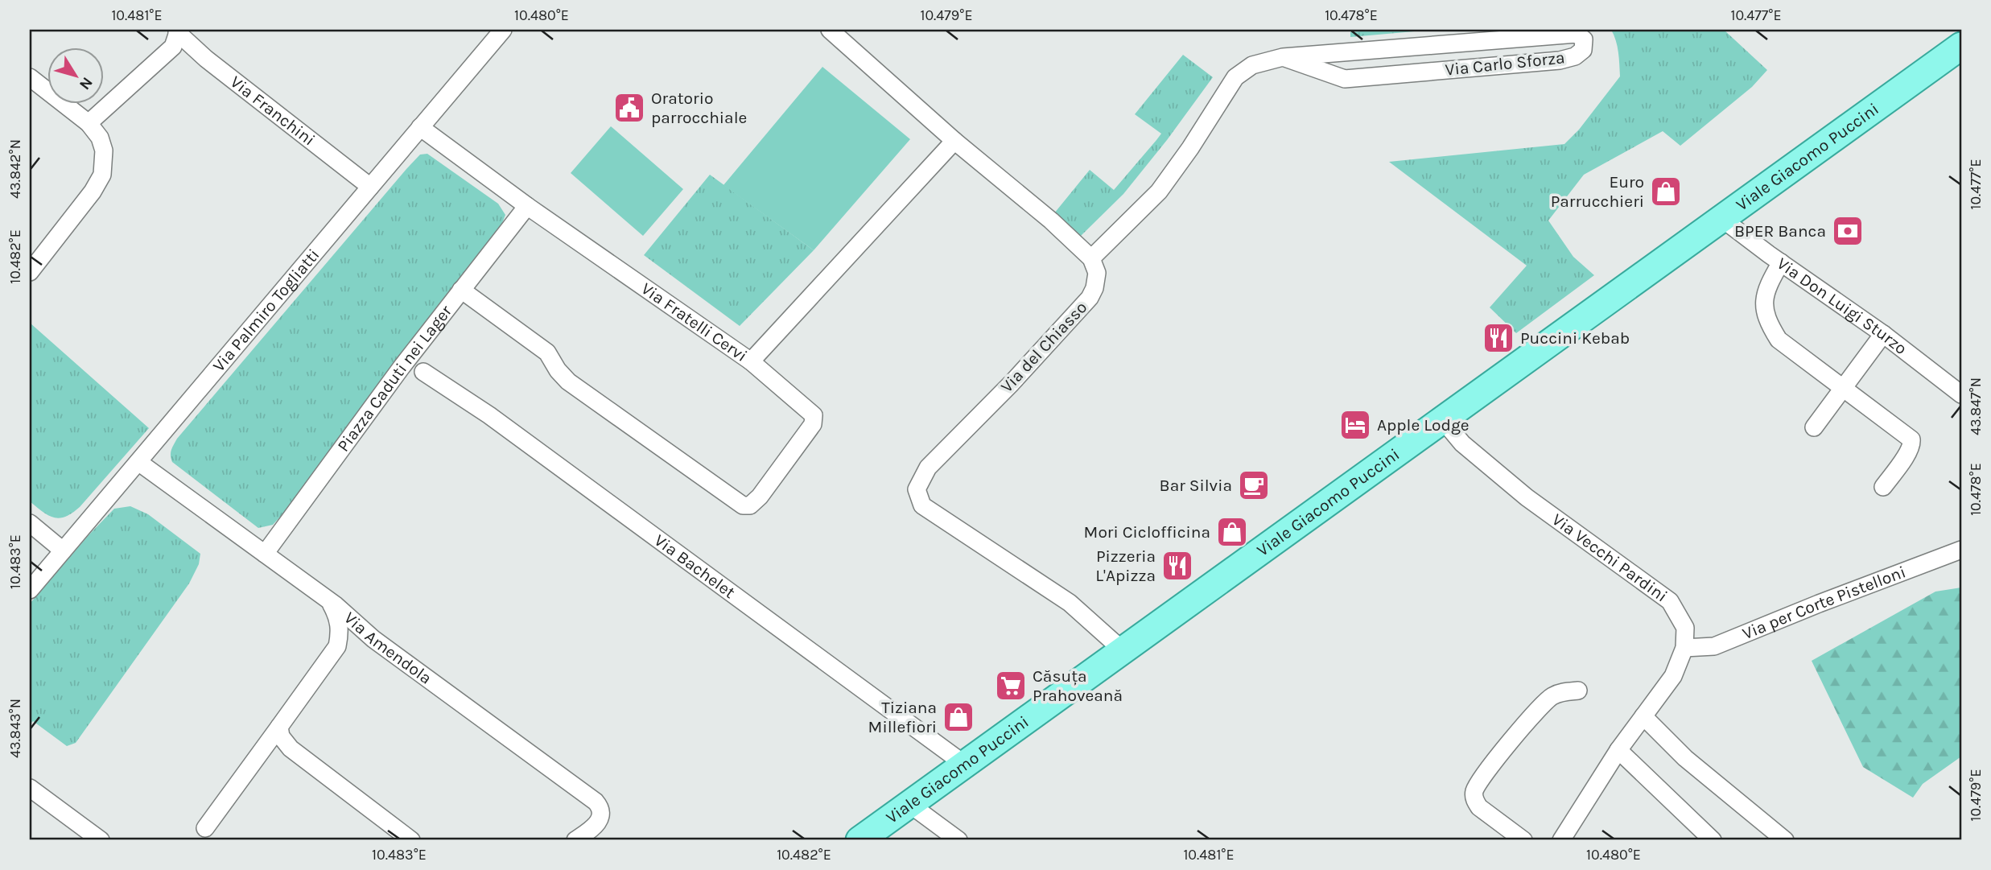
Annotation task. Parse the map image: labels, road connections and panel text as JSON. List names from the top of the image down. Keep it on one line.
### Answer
{"streets":{"main road":["Viale Giacomo Puccini"],"street":["Via Carlo Sforza","Via Franchini","Via Don Luigi Sturzo","Via Palmiro Togliatti","Via Fratelli Cervi","Via del Chiasso","Piazza Caduti nei Lager","Via Vecchi Pardini","Via Bachelet","Via per Corte Pistelloni","Via Amendola"]},"crossings":[["Via Carlo Sforza","Via del Chiasso"],["Via Franchini","Via Palmiro Togliatti"],["Viale Giacomo Puccini","Via Don Luigi Sturzo"],["Viale Giacomo Puccini","Via del Chiasso"],["Viale Giacomo Puccini","Via Vecchi Pardini"],["Viale Giacomo Puccini","Via Bachelet"],["Via Palmiro Togliatti","Via Fratelli Cervi"],["Via Palmiro Togliatti","Via Amendola"],["Via Fratelli Cervi","Piazza Caduti nei Lager"],["Piazza Caduti nei Lager","Via Amendola"],["Via Vecchi Pardini","Via per Corte Pistelloni"]],"places":{"public building":["Oratorio parrocchiale"],"shop":["Euro Parrucchieri","Mori Ciclofficina","Tiziana Millefiori"],"bank":["BPER Banca"],"restaurant":["Puccini Kebab","Pizzeria L'Apizza"],"hotel":["Apple Lodge"],"cafe":["Bar Silvia"],"supermarket":["Căsuța Prahoveană"]},"north":"bottom right","coordinates":["10.481°E","10.480°E","10.479°E","10.478°E","10.477°E","43.842°N","10.482°E","43.847°N","10.483°E","43.843°N"]}
